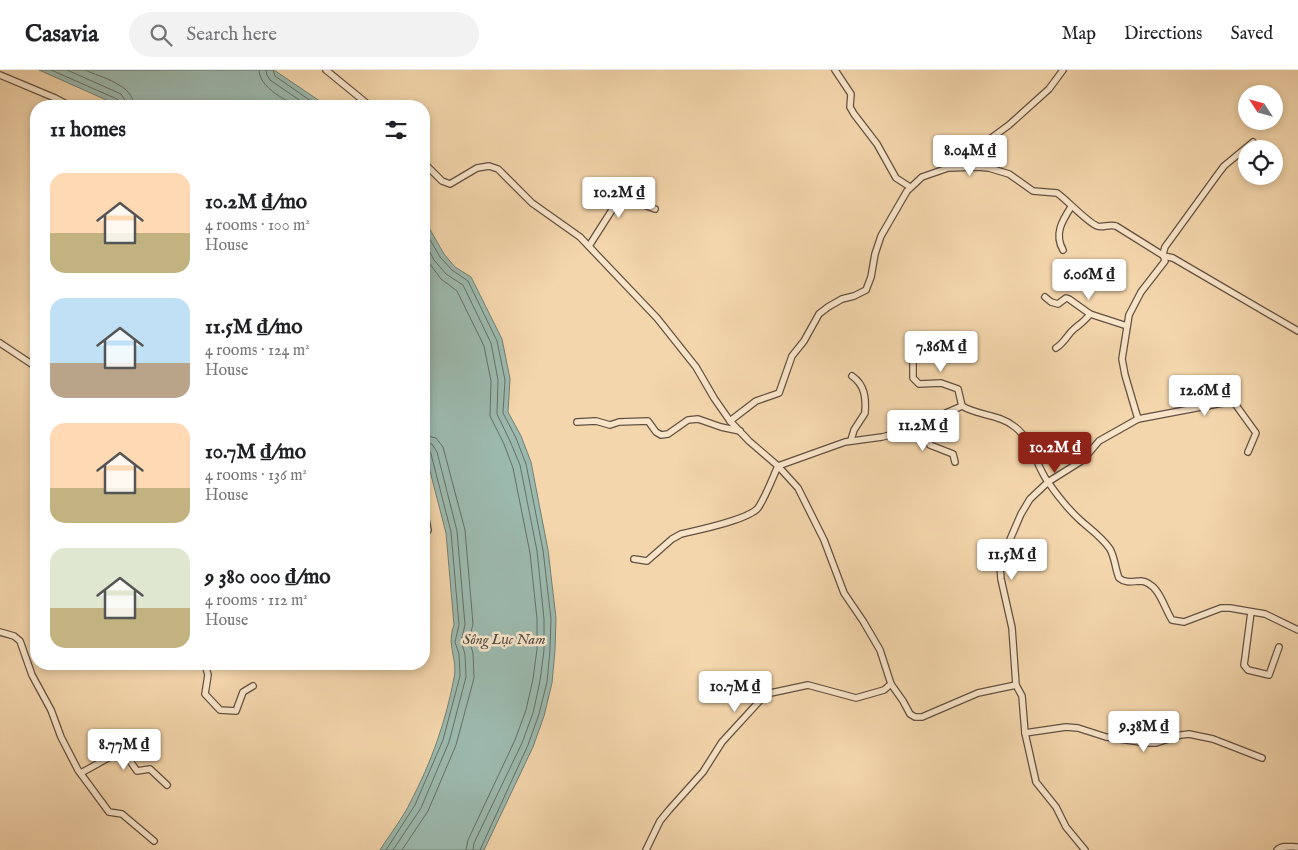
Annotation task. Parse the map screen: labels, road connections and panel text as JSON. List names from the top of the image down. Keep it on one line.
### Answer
{"water":["Sông Lục Nam"],"north":"top left","page":{"header":"Casavia","search":"Search here","nav":["Map","Directions","Saved"],"heading":"11 homes","price":["8.04M ₫","10.2M ₫","6.06M ₫","7.86M ₫","12.6M ₫","11.2M ₫","10.2M ₫","11.5M ₫","10.7M ₫","9.38M ₫","8.77M ₫"],"list":[{"name":"10.2M ₫/mo","note":"4 rooms · 100 m² · House"},{"name":"11.5M ₫/mo","note":"4 rooms · 124 m² · House"},{"name":"10.7M ₫/mo","note":"4 rooms · 136 m² · House"},{"name":"9 380 000 ₫/mo","note":"4 rooms · 112 m² · House"}]}}
